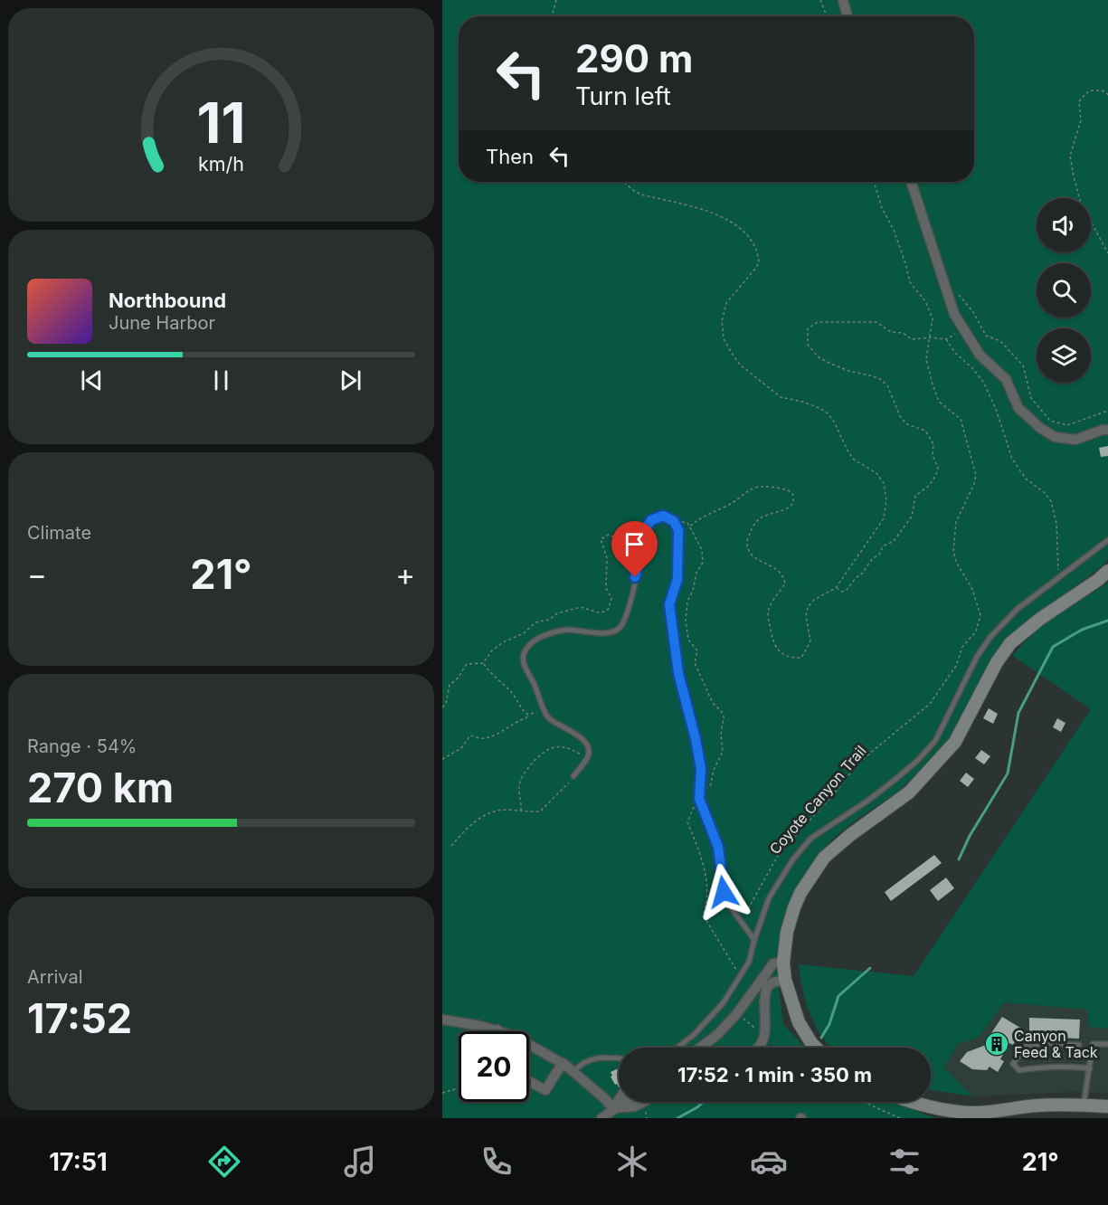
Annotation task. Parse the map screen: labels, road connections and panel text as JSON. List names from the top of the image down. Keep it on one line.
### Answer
{"streets":{"path":["Coyote Canyon Trail"]},"places":{"building":["Canyon Feed & Tack"]},"page":{"turn":["290 m","Turn left"],"then":"Then","song":["Northbound","June Harbor"],"tile":["Climate",["Range · 54%","270 km"],["Arrival","17:52"]],"heat":["−","21°","+"],"limit":"20","trip":"17:52 · 1 min · 350 m","tabs":["17:51","21°"],"gauge":["11","km/h"]}}
